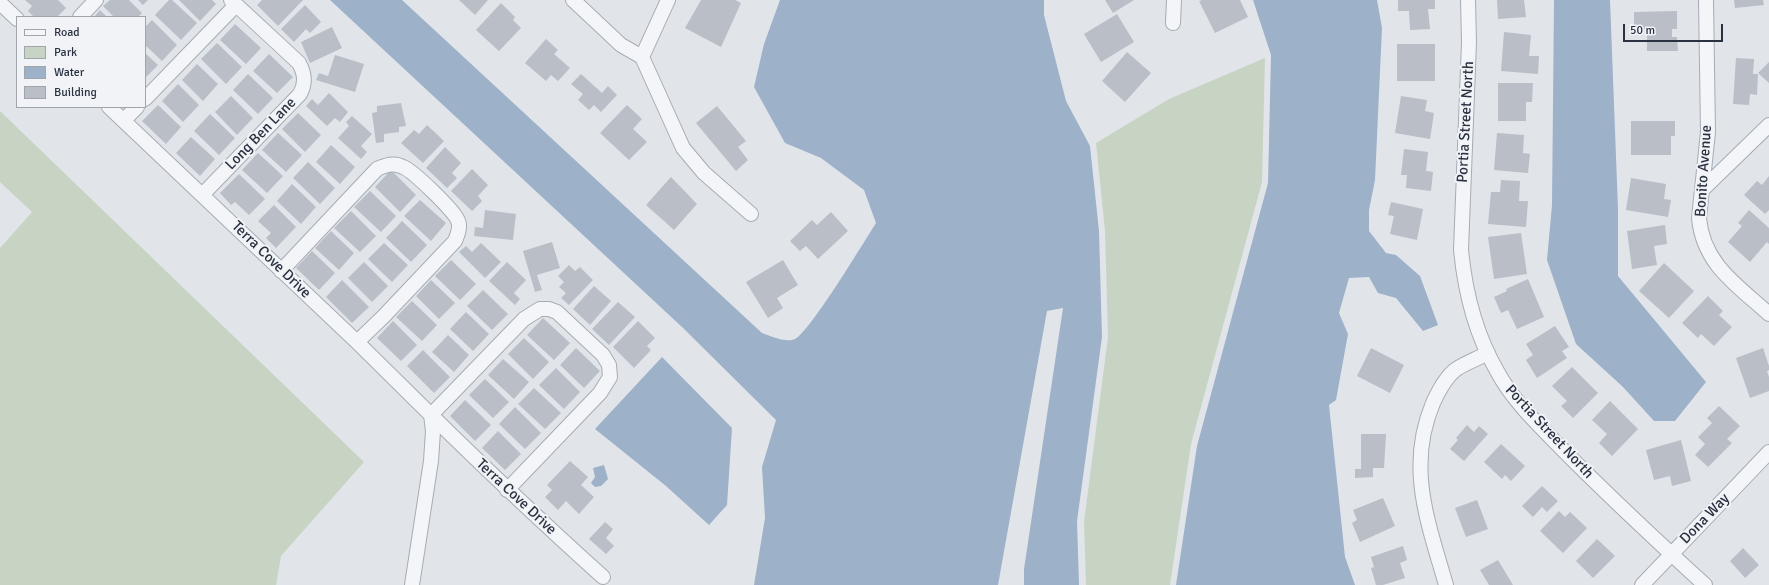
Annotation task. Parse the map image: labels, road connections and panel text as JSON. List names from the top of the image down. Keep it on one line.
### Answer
{"streets":{"street":["Portia Street North","Long Ben Lane","Bonito Avenue","Terra Cove Drive","Dona Way"]},"crossings":[["Portia Street North","Dona Way"],["Long Ben Lane","Terra Cove Drive"]],"legend":["Road","Park","Water","Building"],"scale_bar":"50 m"}
